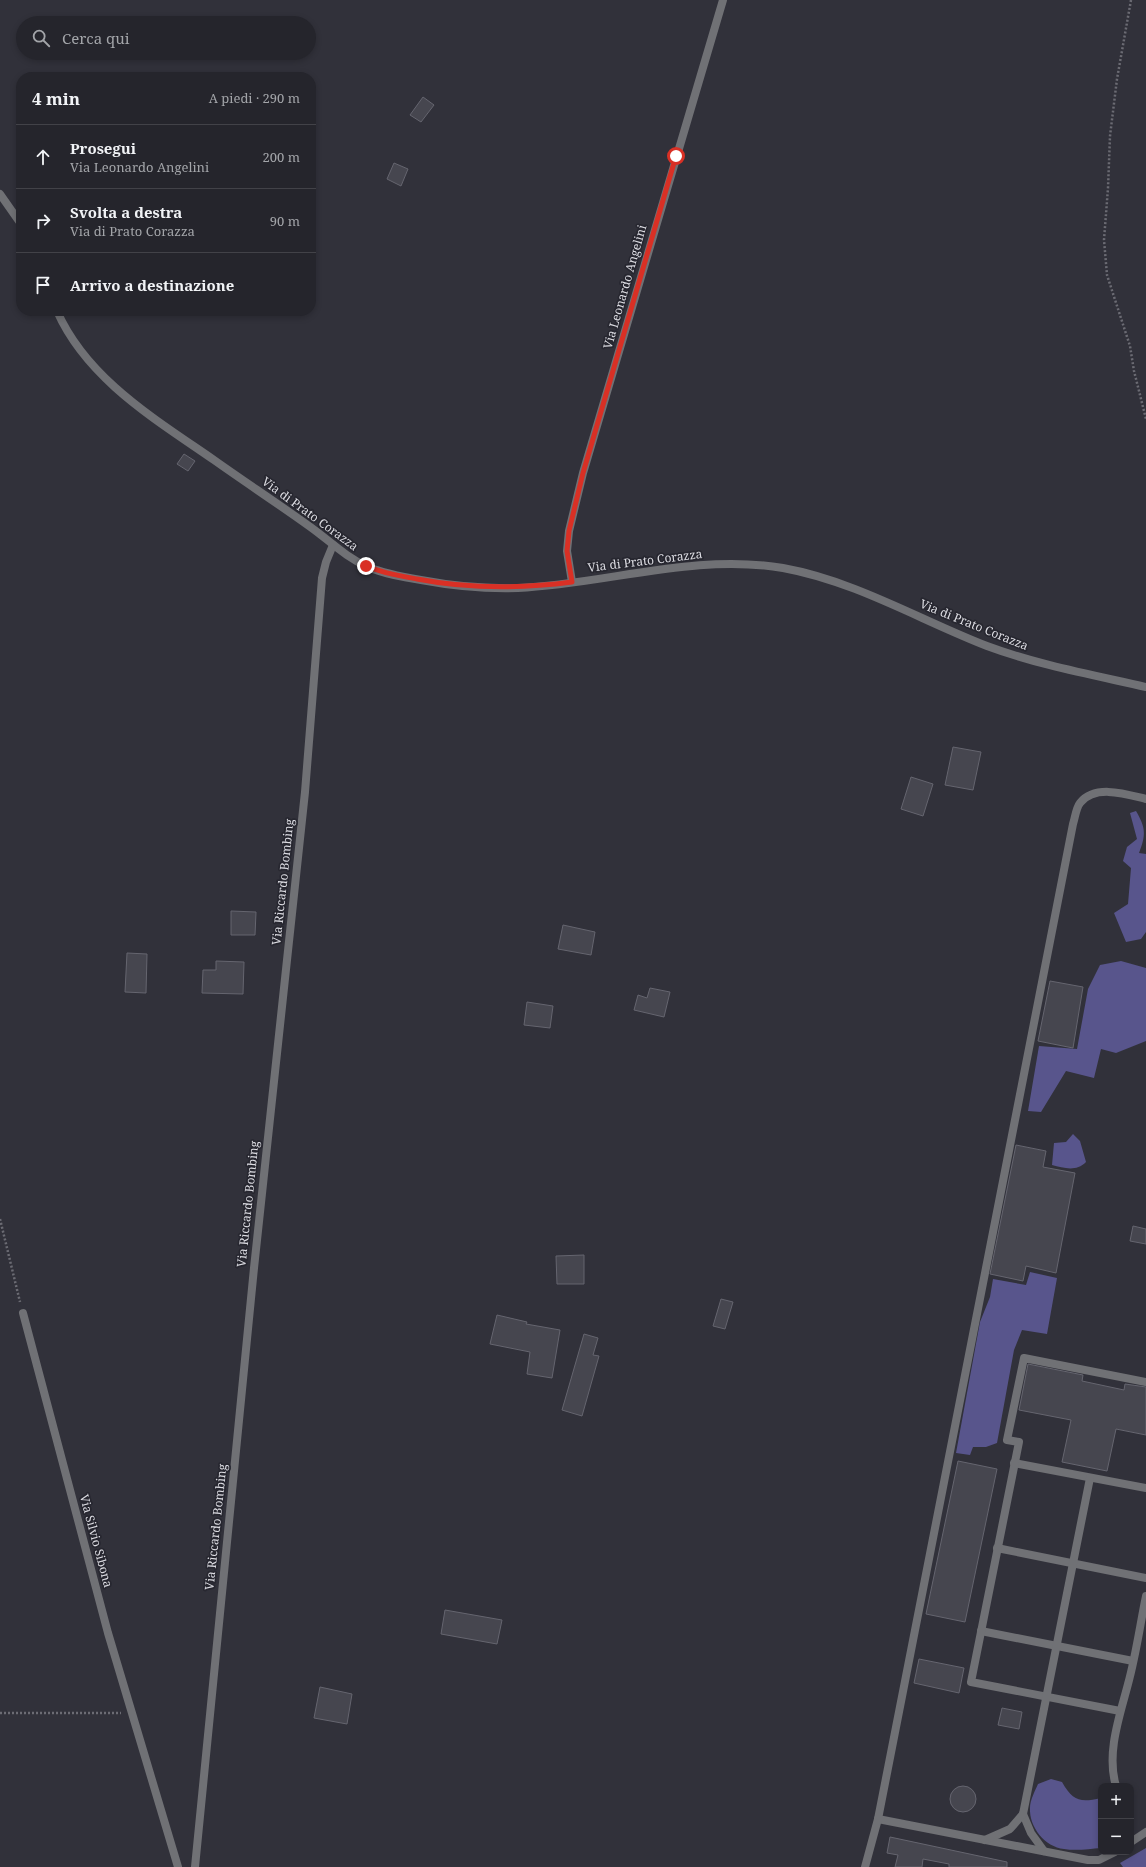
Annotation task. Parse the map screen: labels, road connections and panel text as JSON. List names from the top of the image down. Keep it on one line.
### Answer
{"streets":{"street":["Via Leonardo Angelini","Via di Prato Corazza","Via Riccardo Bombing","Via Silvio Sibona"]},"crossings":[["Via Leonardo Angelini","Via di Prato Corazza"],["Via di Prato Corazza","Via Riccardo Bombing"]],"page":{"search":"Cerca qui","heading":["4 min","A piedi · 290 m"],"list":[["Prosegui","Via Leonardo Angelini","200 m"],["Svolta a destra","Via di Prato Corazza","90 m"],"Arrivo a destinazione"],"map_buttons":["+","−"]}}
